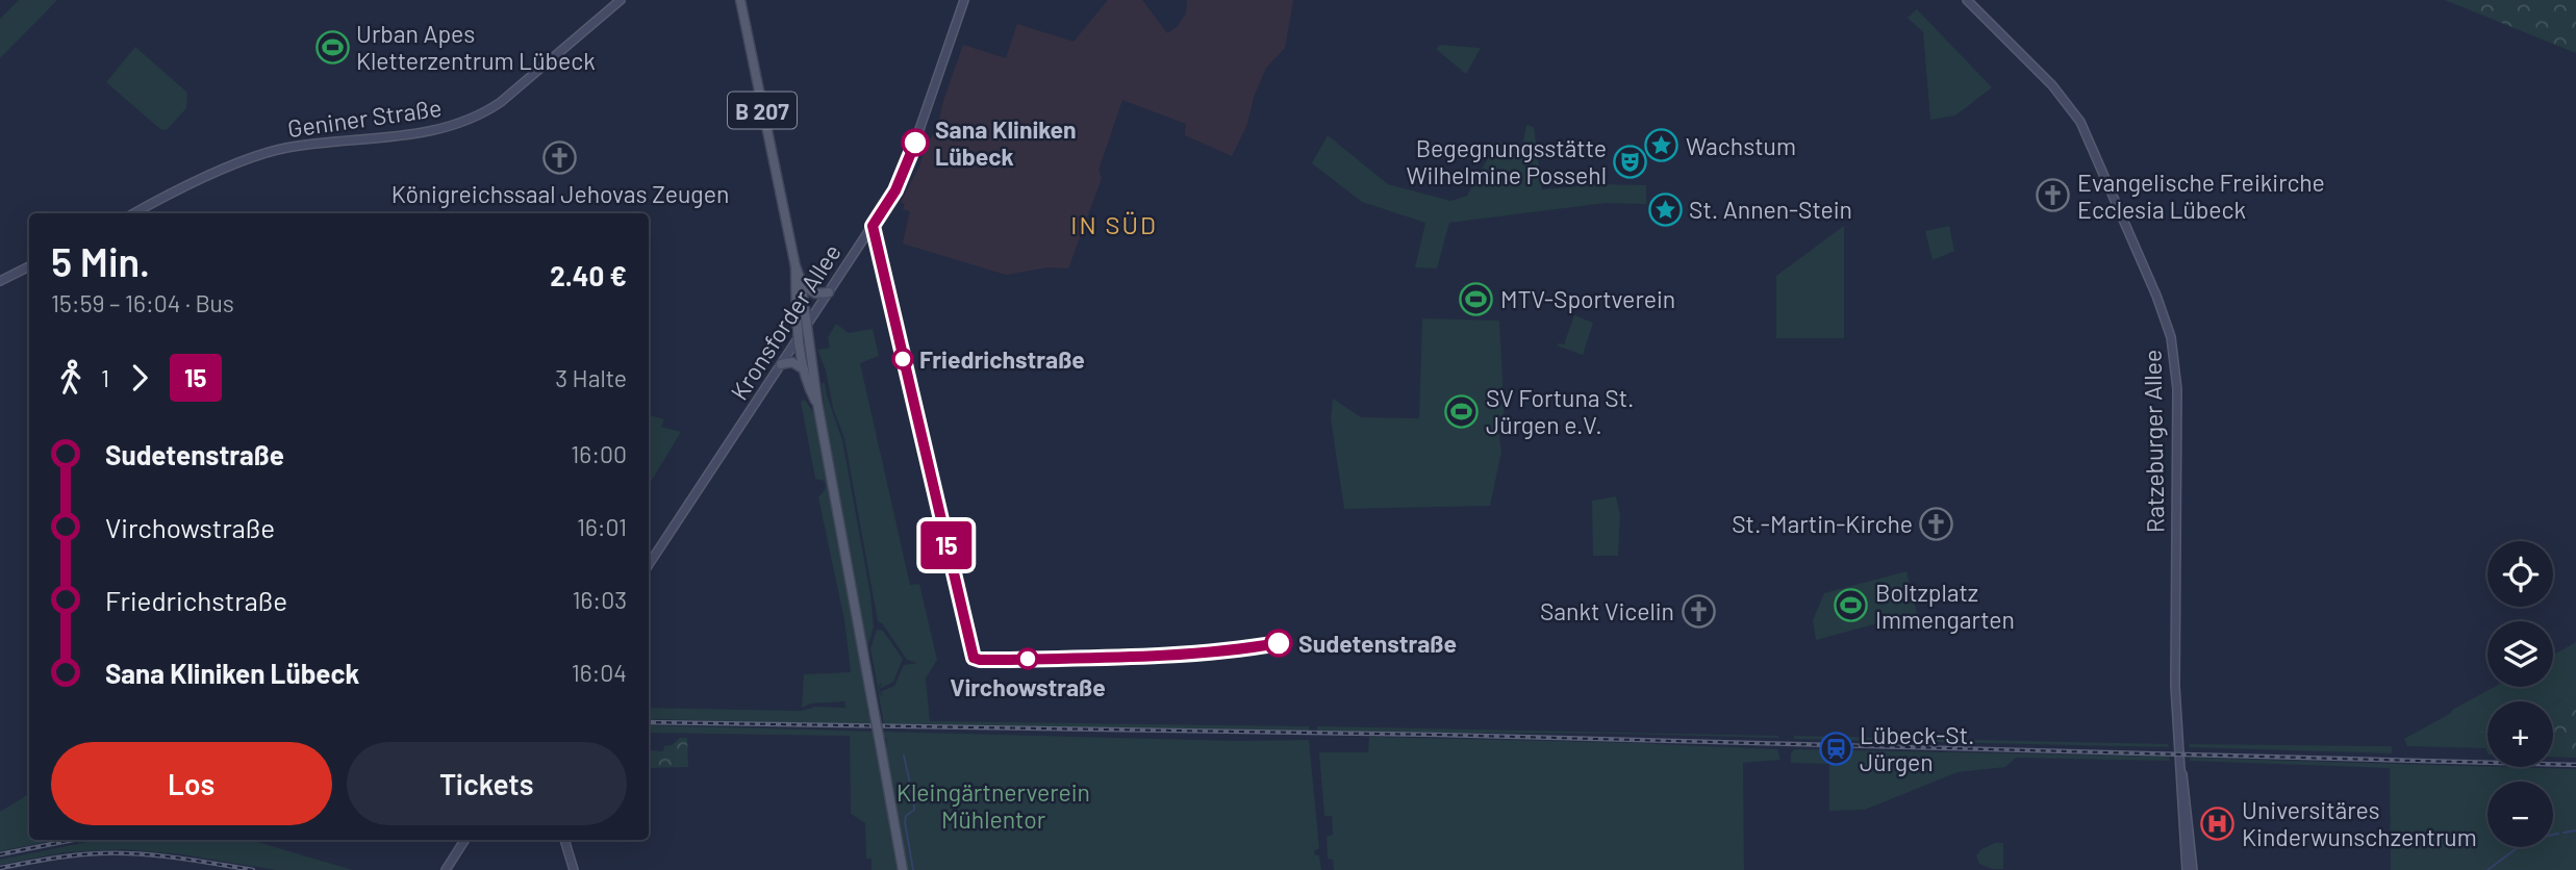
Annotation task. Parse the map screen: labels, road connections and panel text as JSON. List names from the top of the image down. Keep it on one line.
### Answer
{"streets":{"main road":["B 207","Geniner Straße","Kronsforder Allee","Ratzeburger Allee"]},"crossings":[["B 207","Kronsforder Allee"]],"districts":["IN SÜD"],"parks":["Kleingärtnerverein Mühlentor"],"places":{"sports":["Urban Apes Kletterzentrum Lübeck","MTV-Sportverein","SV Fortuna St. Jürgen e.V.","Boltzplatz Immengarten"],"other":["Sana Kliniken Lübeck","Friedrichstraße","Sudetenstraße","Virchowstraße"],"place":["Wachstum","St. Annen-Stein"],"church":["Königreichssaal Jehovas Zeugen","Evangelische Freikirche Ecclesia Lübeck","St.-Martin-Kirche","Sankt Vicelin"],"theatre":["Begegnungsstätte Wilhelmine Possehl"],"station":["Lübeck-St. Jürgen"],"hospital":["Universitäres Kinderwunschzentrum"]},"lines":["bus line 15"],"page":{"on_map":"15","heading":["5 Min.","15:59 – 16:04 · Bus","2.40 €"],"legs":["1","15","3 Halte"],"list":[{"name":"Sudetenstraße","value":"16:00"},{"name":"Virchowstraße","value":"16:01"},{"name":"Friedrichstraße","value":"16:03"},{"name":"Sana Kliniken Lübeck","value":"16:04"}],"map_buttons":["+","−"],"buttons":["Los","Tickets"]}}
